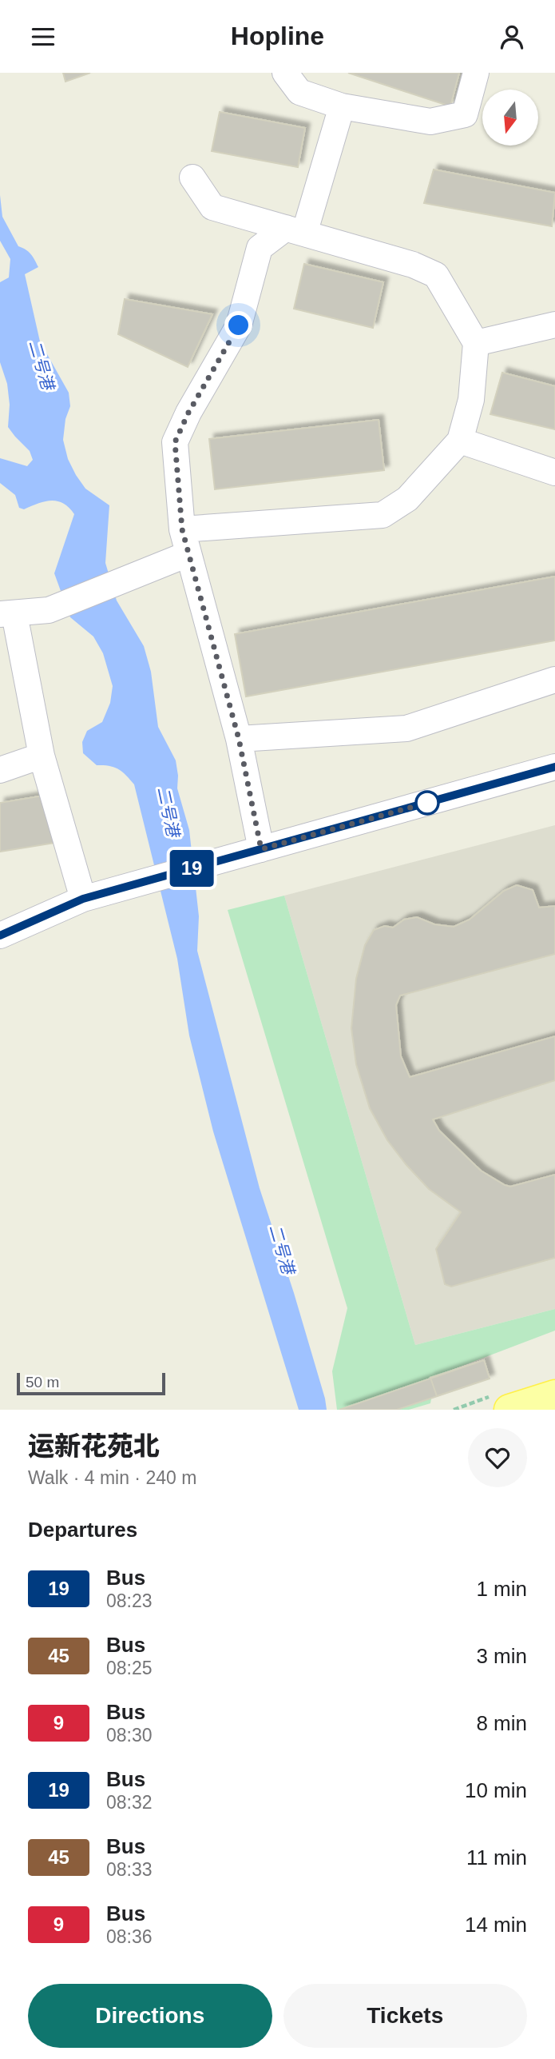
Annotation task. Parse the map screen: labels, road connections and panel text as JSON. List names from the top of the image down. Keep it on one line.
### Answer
{"water":["二号港"],"lines":["bus line 19"],"scale_bar":"50 m","north":"bottom","page":{"header":"Hopline","on_map":"19","scale":"50 m","heading":[["运新花苑北","Walk · 4 min · 240 m"],"Departures"],"list":[{"mark":"19","name":"Bus","note":"08:23","value":"1 min"},{"mark":"45","name":"Bus","note":"08:25","value":"3 min"},{"mark":"9","name":"Bus","note":"08:30","value":"8 min"},{"mark":"19","name":"Bus","note":"08:32","value":"10 min"},{"mark":"45","name":"Bus","note":"08:33","value":"11 min"},{"mark":"9","name":"Bus","note":"08:36","value":"14 min"}],"buttons":["Directions","Tickets"]}}
